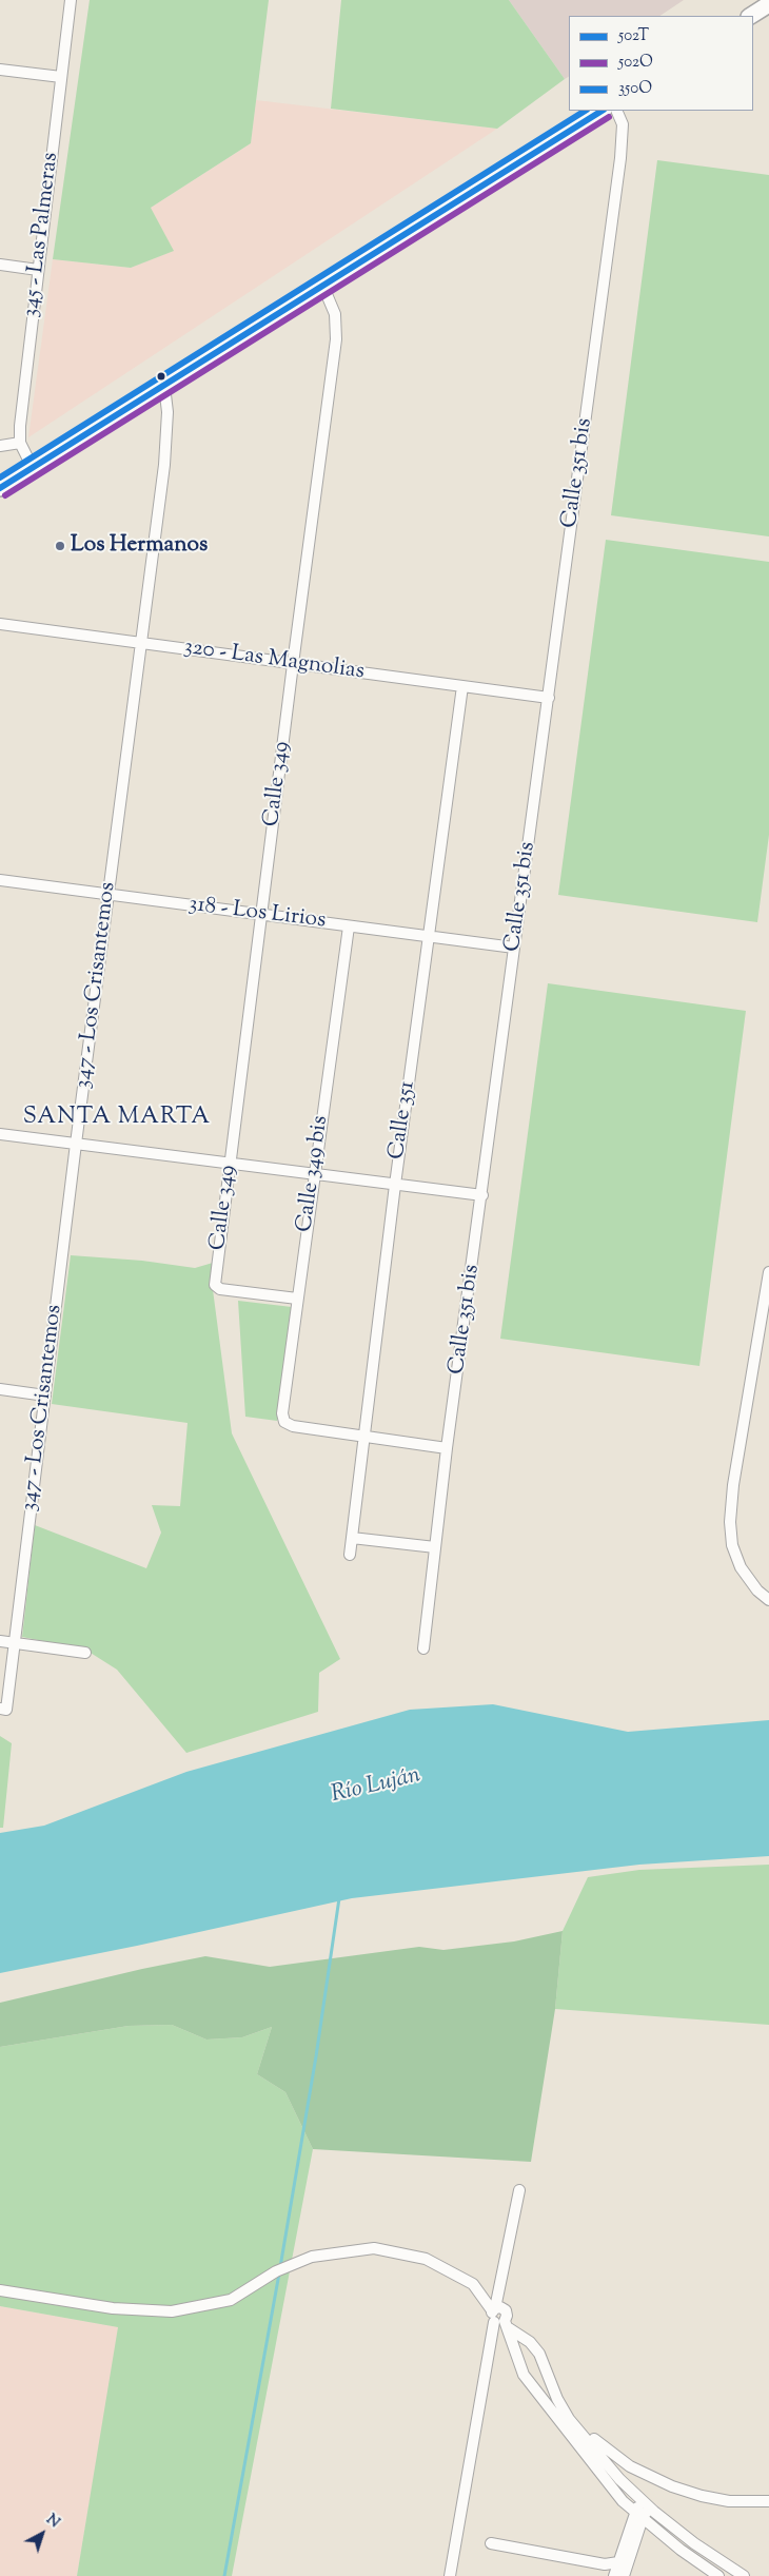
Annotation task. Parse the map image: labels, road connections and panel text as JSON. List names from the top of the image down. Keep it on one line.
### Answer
{"streets":{"street":["345 - Las Palmeras","Calle 351 bis","320 - Las Magnolias","Calle 349","318 - Los Lirios","347 - Los Crisantemos","Calle 351","Calle 349 bis"]},"crossings":[["Calle 351 bis","320 - Las Magnolias"],["Calle 351 bis","318 - Los Lirios"],["320 - Las Magnolias","Calle 349"],["320 - Las Magnolias","347 - Los Crisantemos"],["320 - Las Magnolias","Calle 351"],["Calle 349","318 - Los Lirios"],["Calle 349","Calle 349 bis"],["318 - Los Lirios","347 - Los Crisantemos"],["318 - Los Lirios","Calle 351"],["318 - Los Lirios","Calle 349 bis"],["Calle 351","Calle 349 bis"]],"districts":["SANTA MARTA"],"water":["Río Luján"],"places":["Los Hermanos"],"lines":["transit line 502T","transit line 350O","transit line 502O"],"legend":["502T","502O","350O"],"north":"top right"}
